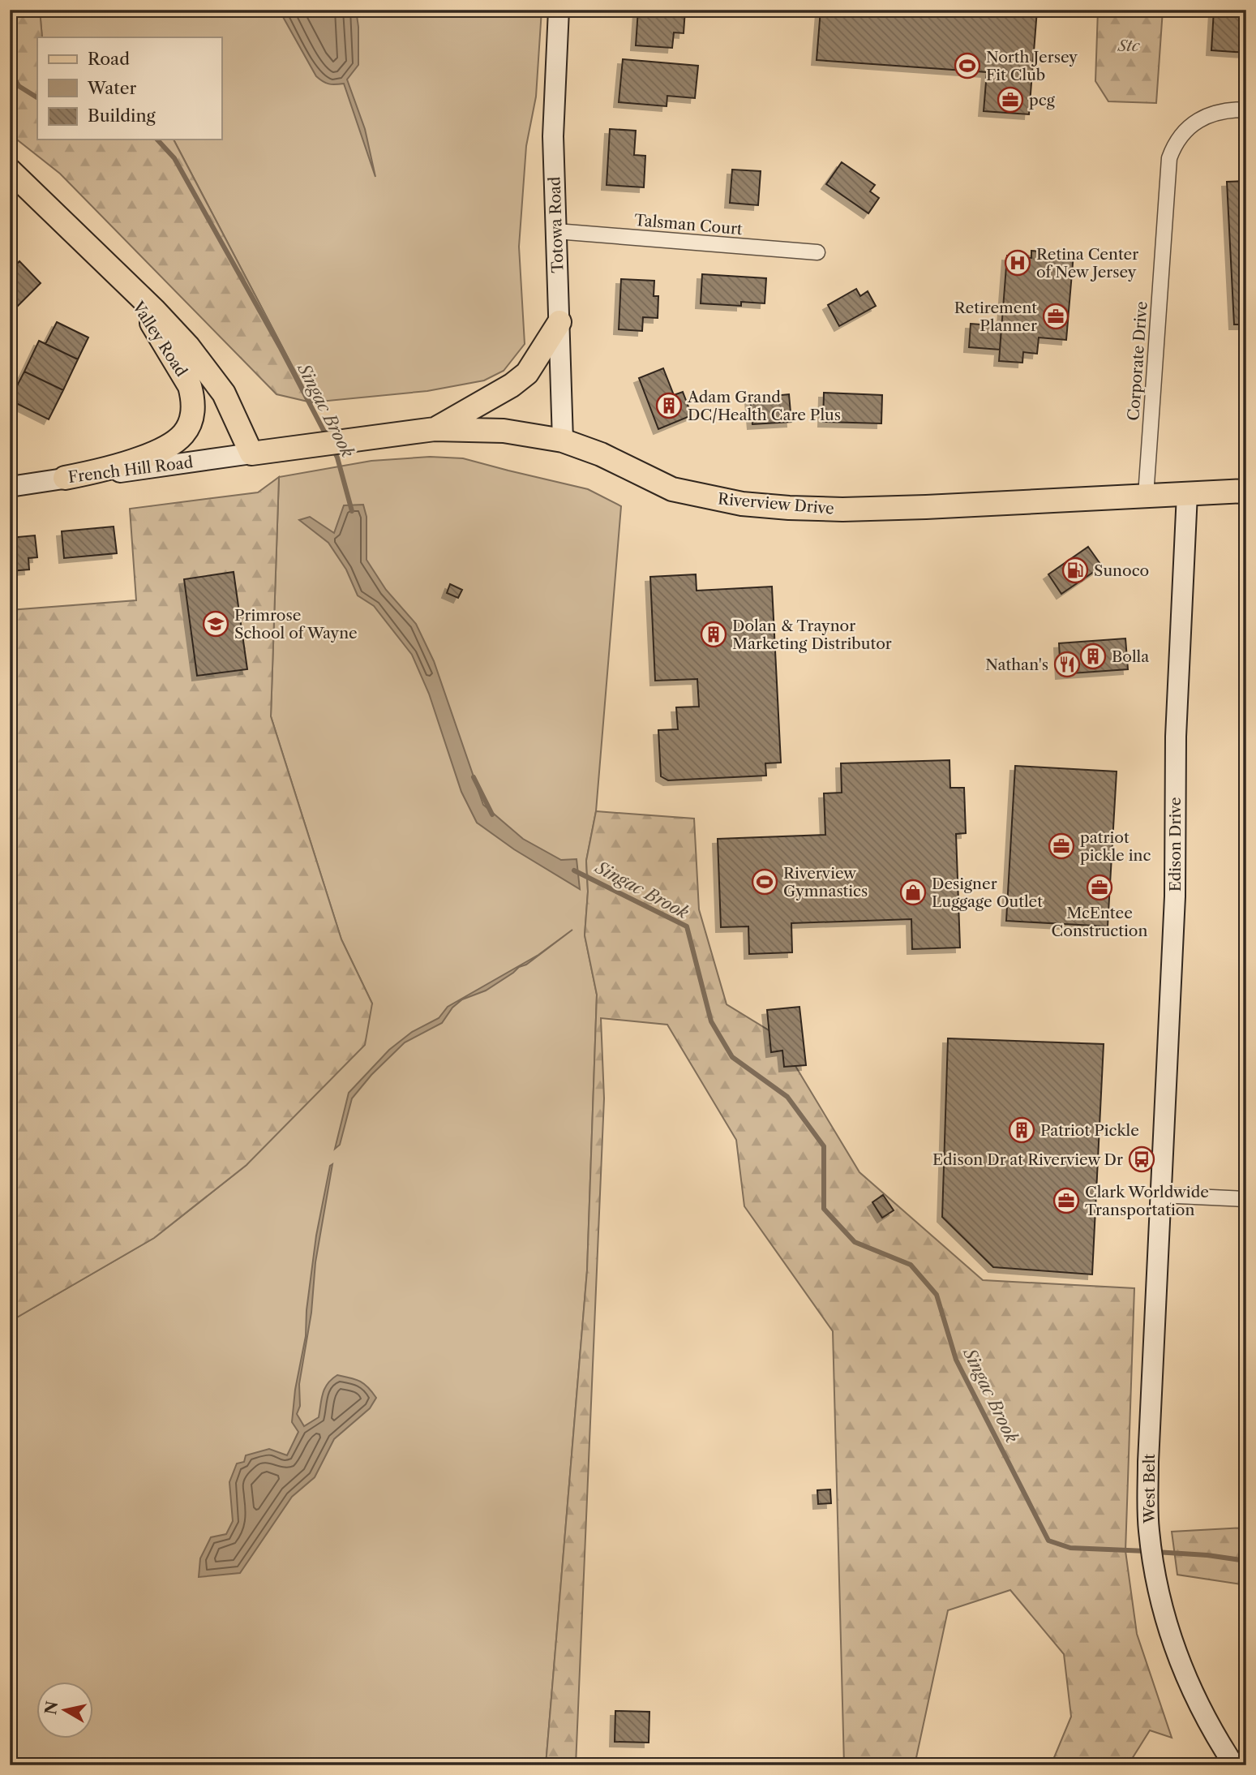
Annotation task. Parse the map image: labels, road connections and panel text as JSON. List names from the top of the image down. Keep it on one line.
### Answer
{"streets":{"main road":["Totowa Road","Valley Road","French Hill Road","Riverview Drive","Edison Drive","West Belt"],"street":["Talsman Court","Corporate Drive"]},"crossings":[["Totowa Road","Talsman Court"],["Totowa Road","Riverview Drive"],["Valley Road","French Hill Road"],["Valley Road","Riverview Drive"],["Corporate Drive","Riverview Drive"],["French Hill Road","Riverview Drive"],["Riverview Drive","Edison Drive"],["Edison Drive","West Belt"]],"water":["Singac Brook"],"parks":["Stc"],"places":{"sports":["North Jersey Fit Club","Riverview Gymnastics"],"office":["pcg","Retirement Planner","patriot pickle inc","McEntee Construction","Clark Worldwide Transportation"],"hospital":["Retina Center of New Jersey"],"building":["Adam Grand DC/Health Care Plus","Dolan & Traynor Marketing Distributor","Bolla","Patriot Pickle"],"fuel station":["Sunoco"],"school or university":["Primrose School of Wayne"],"restaurant":["Nathan's"],"shop":["Designer Luggage Outlet"],"bus stop":["Edison Dr at Riverview Dr"]},"legend":["Road","Water","Building"],"north":"left"}
